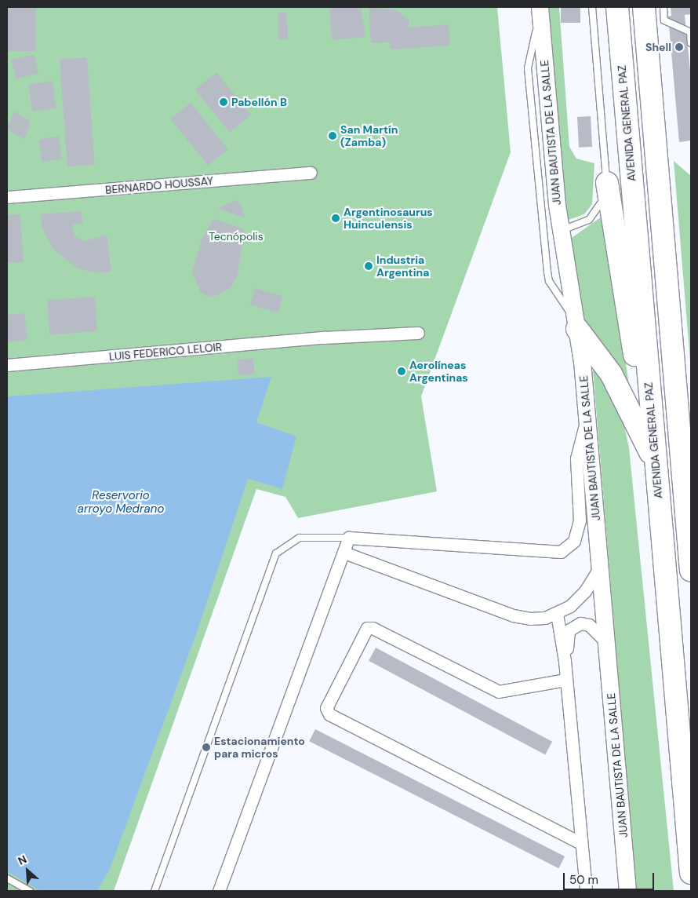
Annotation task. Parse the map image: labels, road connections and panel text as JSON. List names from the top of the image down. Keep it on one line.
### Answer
{"streets":{"highway":["AVENIDA GENERAL PAZ"],"street":["JUAN BAUTISTA DE LA SALLE","BERNARDO HOUSSAY","LUIS FEDERICO LELOIR"]},"water":["Reservorio arroyo Medrano"],"parks":["Tecnópolis"],"places":["Shell","Pabellón B","San Martín (Zamba)","Argentinosaurus Huinculensis","Industria Argentina","Aerolíneas Argentinas","Estacionamiento para micros"],"scale_bar":"50 m","north":"top left"}
